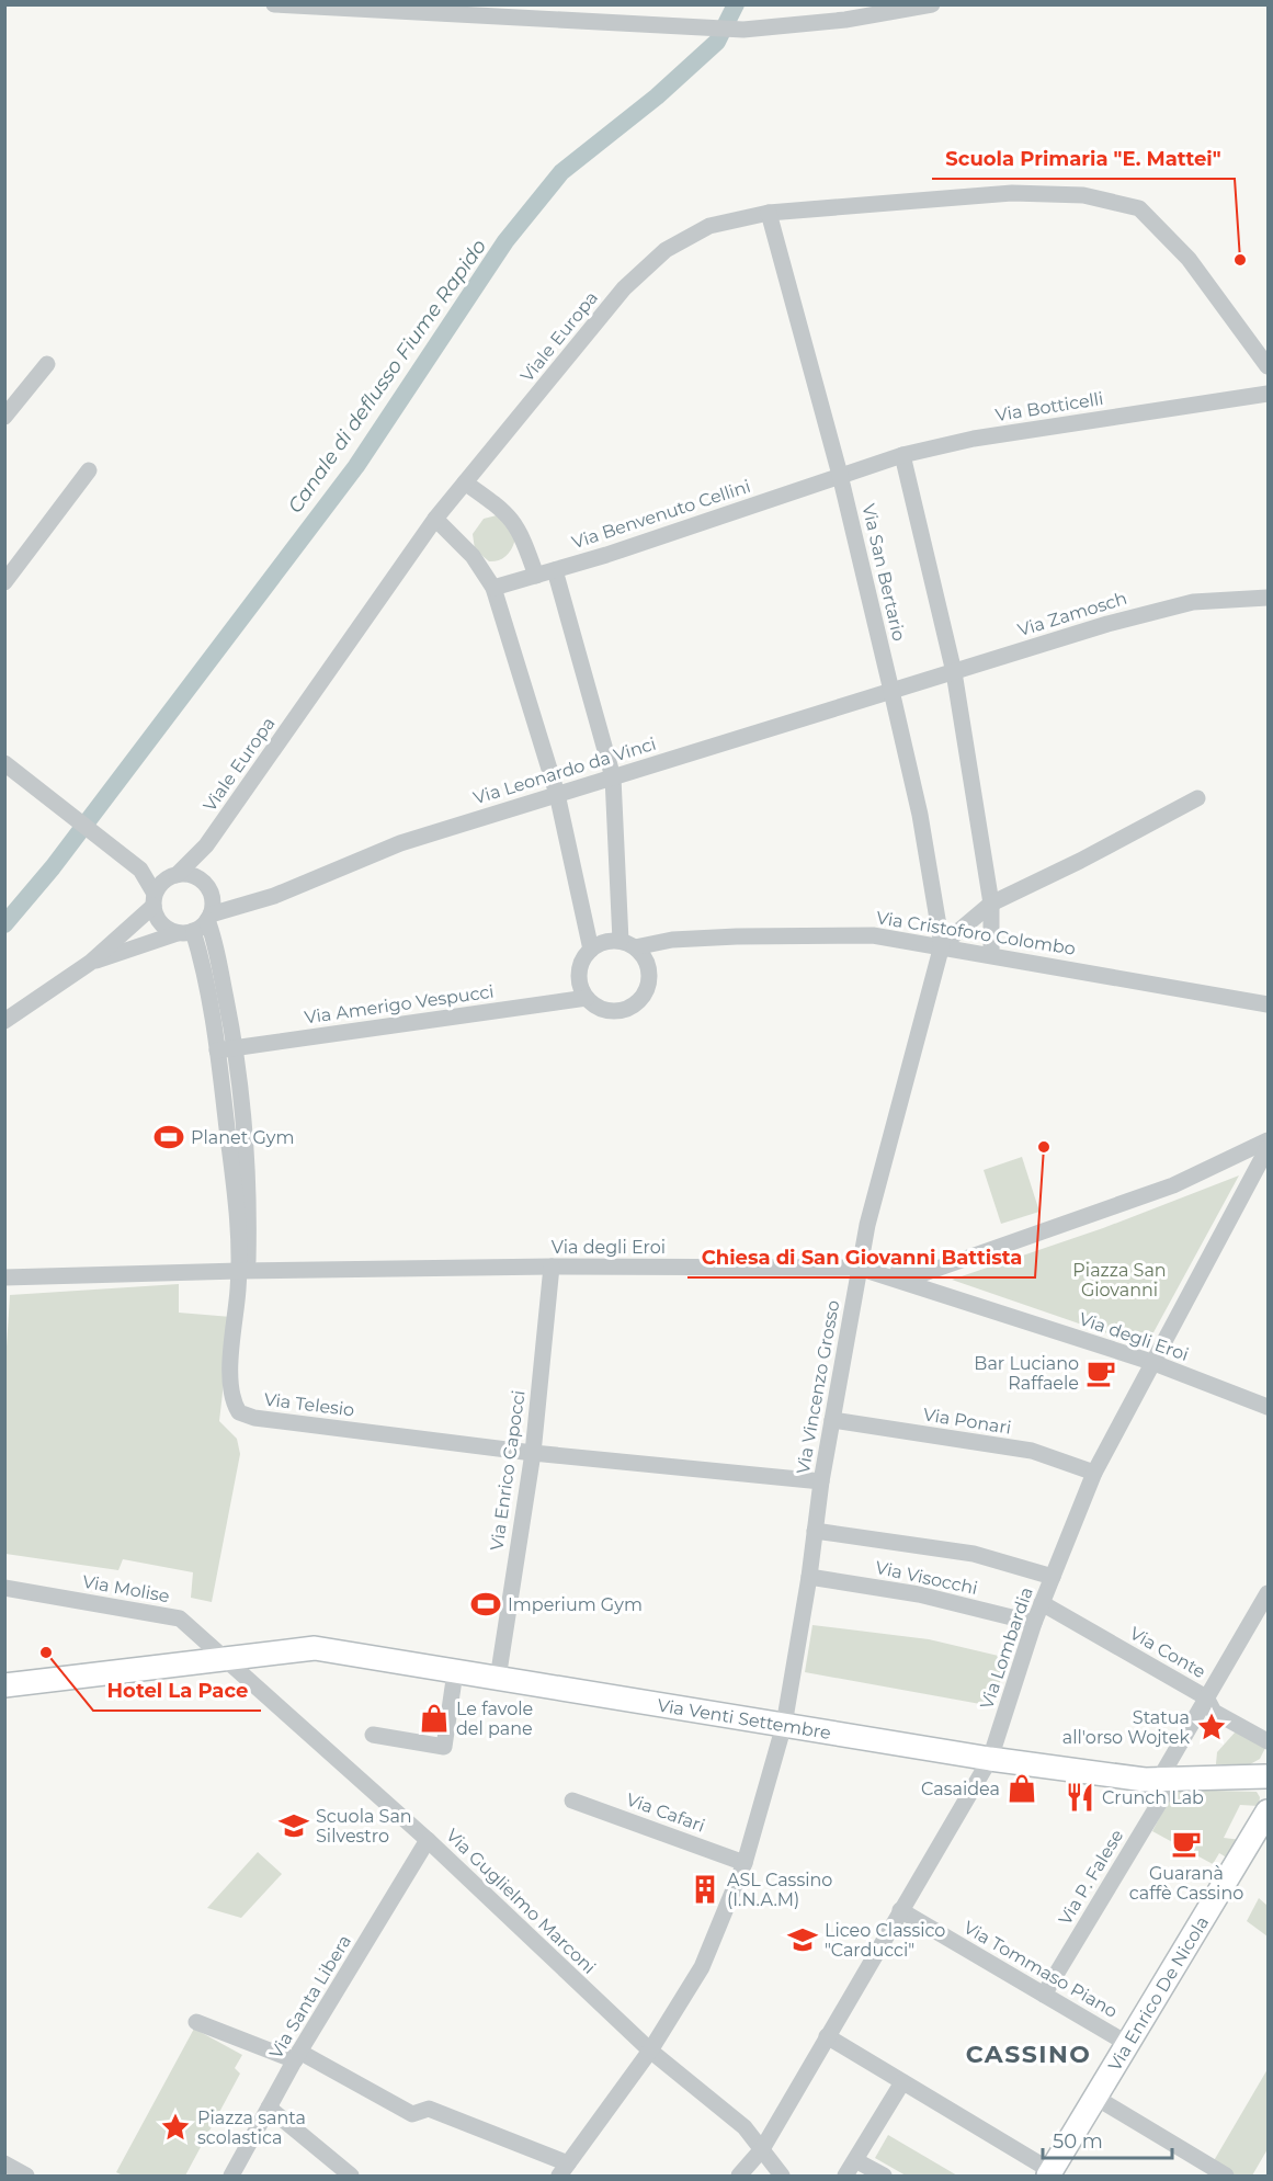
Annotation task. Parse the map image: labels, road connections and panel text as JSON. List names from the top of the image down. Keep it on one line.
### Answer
{"streets":{"main road":["Via Venti Settembre","Via Enrico De Nicola"],"street":["Viale Europa","Via Botticelli","Via Benvenuto Cellini","Via San Bertario","Via Zamosch","Via Leonardo da Vinci","Via Cristoforo Colombo","Via Amerigo Vespucci","Via degli Eroi","Via Vincenzo Grosso","Via Telesio","Via Ponari","Via Enrico Capocci","Via Visocchi","Via Molise","Via Lombardia","Via Conte","Via Cafari","Via P. Falese","Via Guglielmo Marconi","Via Tommaso Piano","Via Santa Libera"]},"crossings":[["Viale Europa","Via San Bertario"],["Viale Europa","Via Leonardo da Vinci"],["Viale Europa","Via Telesio"],["Via Botticelli","Via Benvenuto Cellini"],["Via Botticelli","Via San Bertario"],["Via Benvenuto Cellini","Via San Bertario"],["Via San Bertario","Via Zamosch"],["Via San Bertario","Via Leonardo da Vinci"],["Via San Bertario","Via Cristoforo Colombo"],["Via San Bertario","Via Vincenzo Grosso"],["Via Zamosch","Via Leonardo da Vinci"],["Via Leonardo da Vinci","Via Telesio"],["Via Cristoforo Colombo","Via Amerigo Vespucci"],["Via Cristoforo Colombo","Via Vincenzo Grosso"],["Via Amerigo Vespucci","Via Telesio"],["Via degli Eroi","Via Vincenzo Grosso"],["Via degli Eroi","Via Telesio"],["Via degli Eroi","Via Enrico Capocci"],["Via degli Eroi","Via Lombardia"],["Via Vincenzo Grosso","Via Telesio"],["Via Vincenzo Grosso","Via Ponari"],["Via Vincenzo Grosso","Via Visocchi"],["Via Vincenzo Grosso","Via Venti Settembre"],["Via Vincenzo Grosso","Via Cafari"],["Via Vincenzo Grosso","Via Guglielmo Marconi"],["Via Telesio","Via Enrico Capocci"],["Via Ponari","Via Lombardia"],["Via Enrico Capocci","Via Venti Settembre"],["Via Visocchi","Via Lombardia"],["Via Molise","Via Venti Settembre"],["Via Molise","Via Guglielmo Marconi"],["Via Lombardia","Via Conte"],["Via Lombardia","Via Venti Settembre"],["Via Lombardia","Via Guglielmo Marconi"],["Via Lombardia","Via Tommaso Piano"],["Via Conte","Via P. Falese"],["Via Venti Settembre","Via P. Falese"],["Via Venti Settembre","Via Guglielmo Marconi"],["Via P. Falese","Via Tommaso Piano"],["Via Guglielmo Marconi","Via Santa Libera"],["Via Tommaso Piano","Via Enrico De Nicola"]],"districts":["CASSINO"],"water":["Canale di deflusso Fiume Rapido"],"parks":["Piazza San Giovanni"],"places":{"other":["Scuola Primaria \"E. Mattei\"","Chiesa di San Giovanni Battista","Hotel La Pace"],"sports":["Planet Gym","Imperium Gym"],"cafe":["Bar Luciano Raffaele","Guaranà caffè Cassino"],"shop":["Le favole del pane","Casaidea"],"place":["Statua all'orso Wojtek","Piazza santa scolastica"],"restaurant":["Crunch Lab"],"school or university":["Scuola San Silvestro","Liceo Classico \"Carducci\""],"building":["ASL Cassino (I.N.A.M)"]},"scale_bar":"50 m"}
